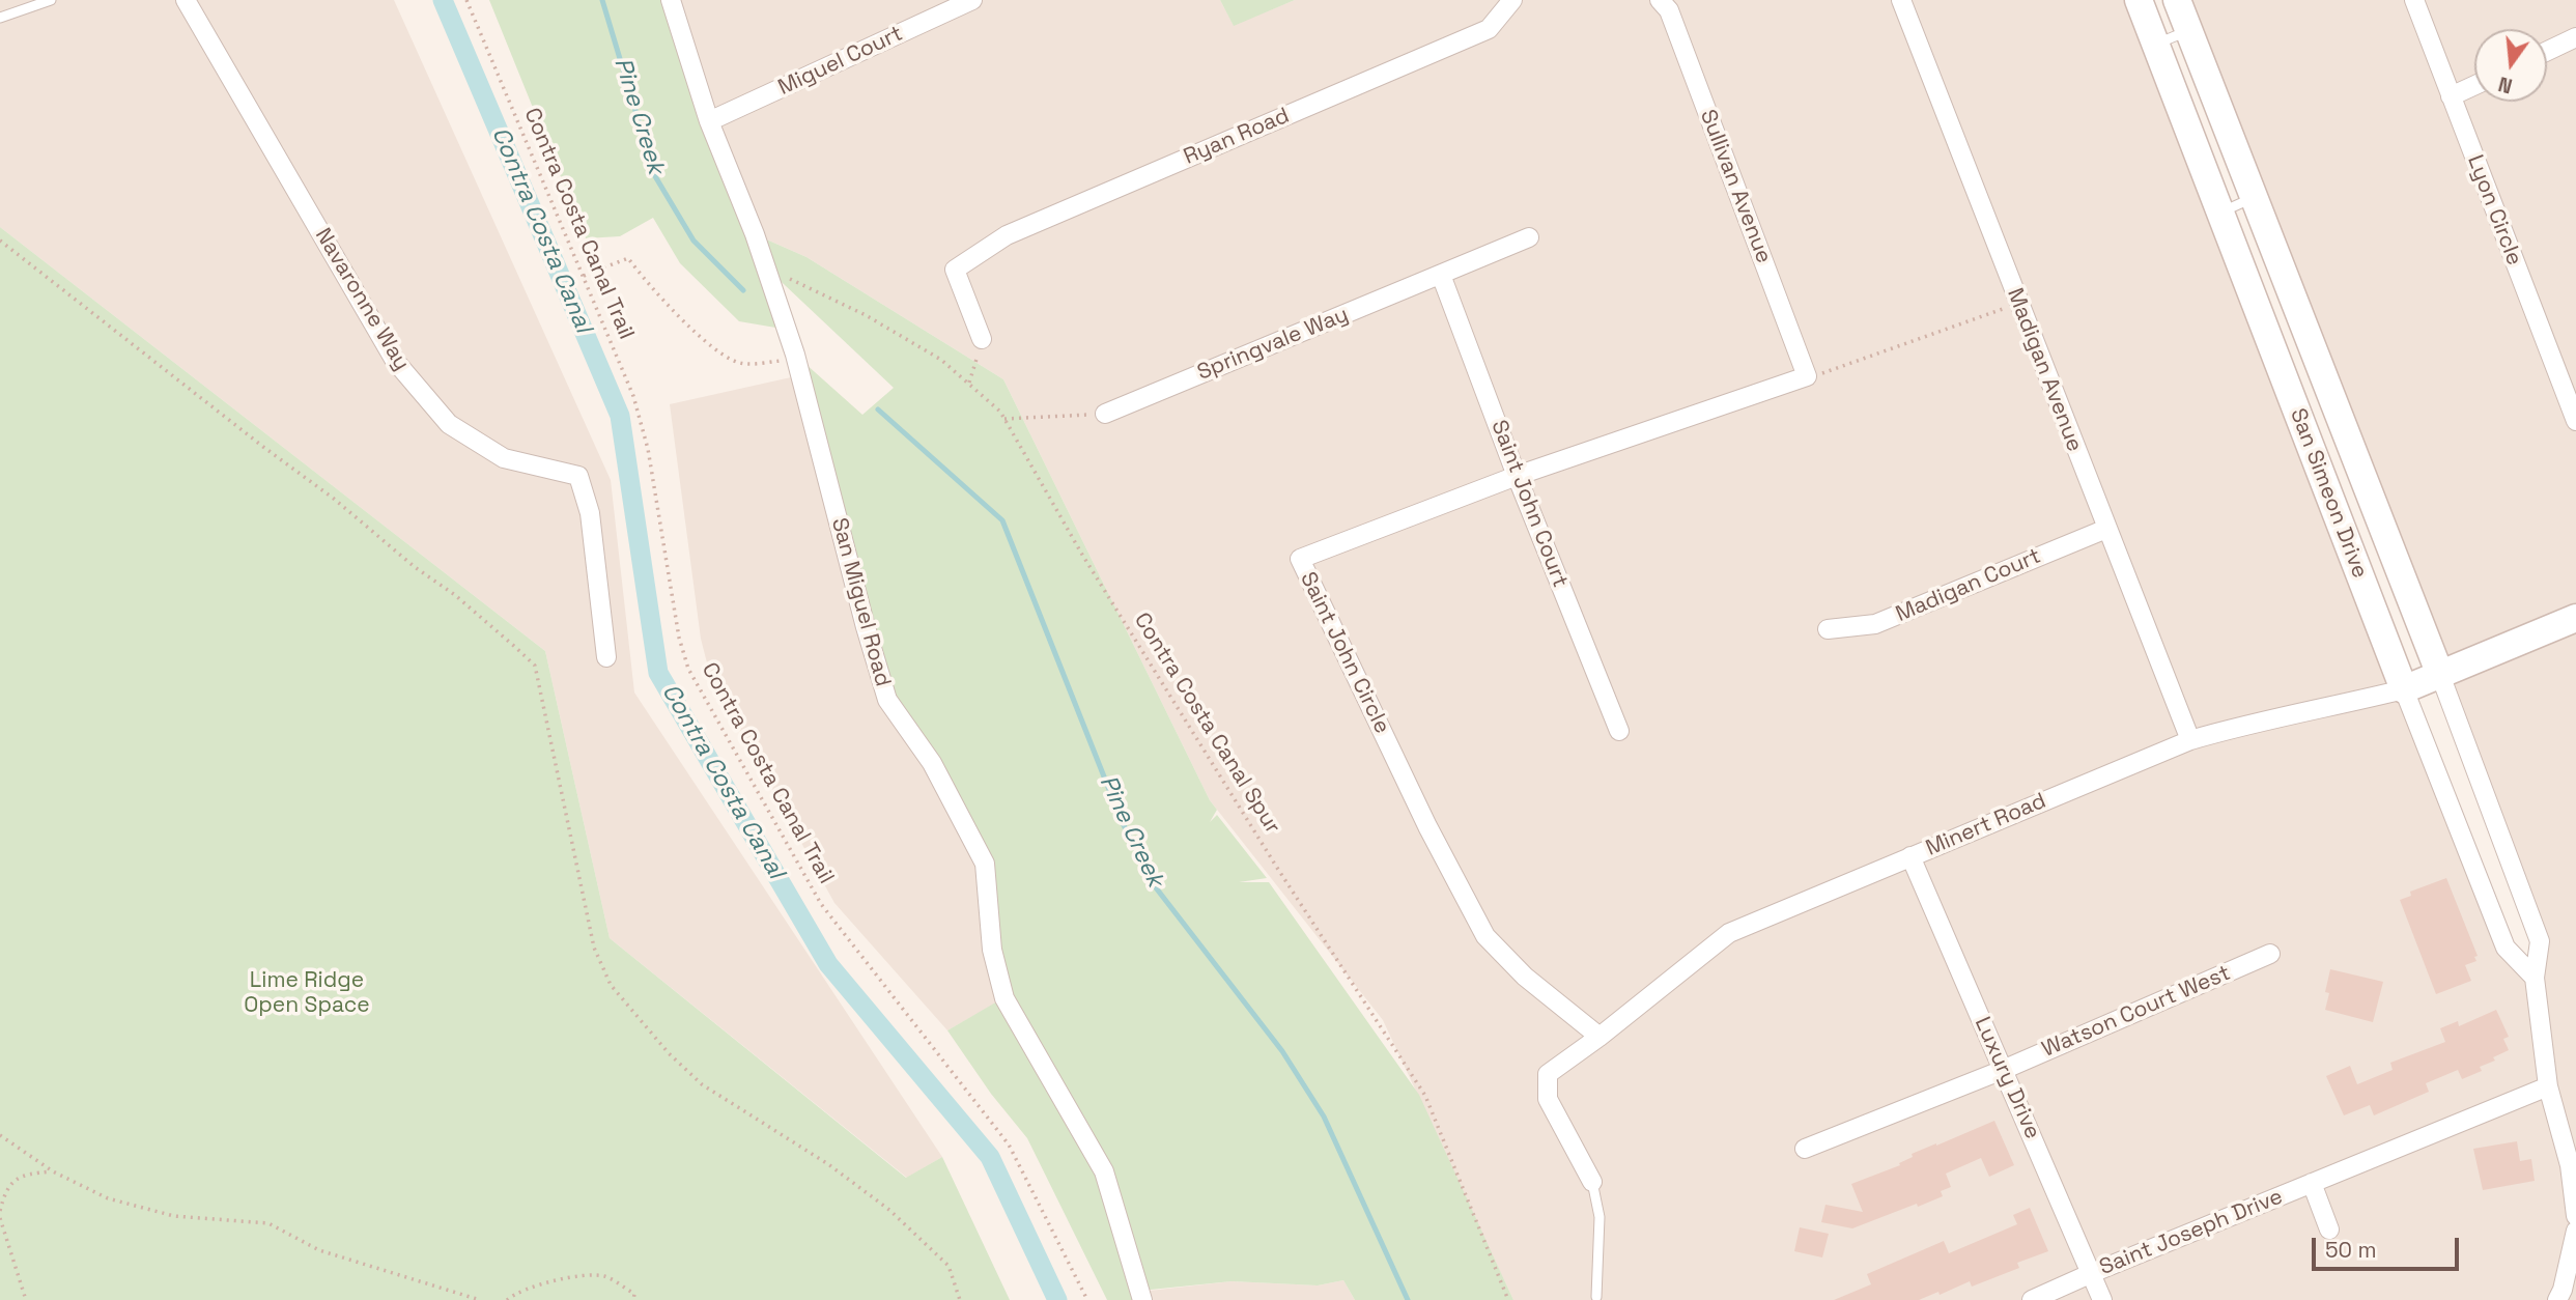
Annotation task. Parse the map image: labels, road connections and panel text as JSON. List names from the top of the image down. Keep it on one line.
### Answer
{"streets":{"street":["Miguel Court","Ryan Road","Sullivan Avenue","Lyon Circle","Navaronne Way","Springvale Way","Madigan Avenue","San Simeon Drive","Saint John Court","Madigan Court","San Miguel Road","Saint John Circle","Minert Road","Watson Court West","Luxury Drive","Saint Joseph Drive"],"path":["Contra Costa Canal Trail","Contra Costa Canal Spur"]},"crossings":[["Miguel Court","San Miguel Road"],["Sullivan Avenue","Saint John Circle"],["Springvale Way","Saint John Court"],["Madigan Avenue","Madigan Court"],["Madigan Avenue","Minert Road"],["San Simeon Drive","Minert Road"],["San Simeon Drive","Saint Joseph Drive"],["Saint John Court","Saint John Circle"],["San Miguel Road","Contra Costa Canal Spur"],["Saint John Circle","Minert Road"],["Minert Road","Luxury Drive"],["Watson Court West","Luxury Drive"],["Luxury Drive","Saint Joseph Drive"]],"water":["Pine Creek","Contra Costa Canal"],"parks":["Lime Ridge Open Space"],"scale_bar":"50 m","north":"bottom"}
